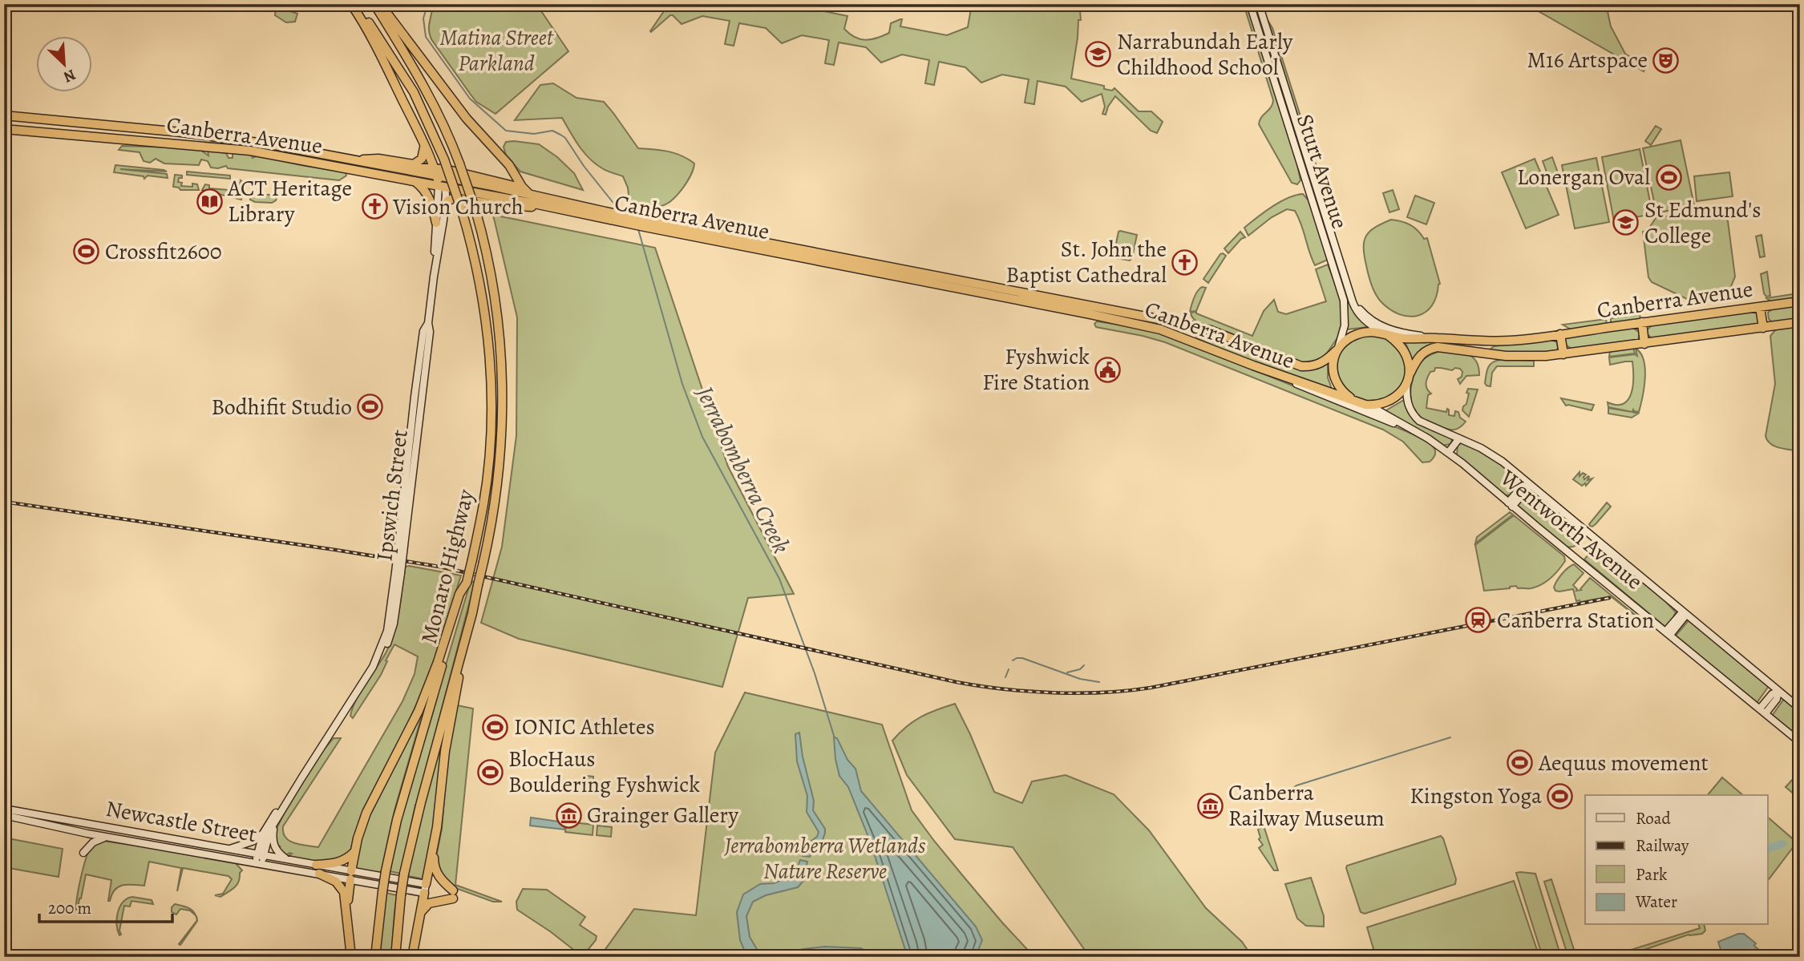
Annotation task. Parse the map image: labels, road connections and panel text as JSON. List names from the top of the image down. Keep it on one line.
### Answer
{"streets":{"highway":["Canberra Avenue","Monaro Highway"],"main road":["Sturt Avenue","Ipswich Street","Wentworth Avenue","Newcastle Street"]},"crossings":[["Canberra Avenue","Sturt Avenue"],["Canberra Avenue","Ipswich Street"],["Canberra Avenue","Wentworth Avenue"],["Sturt Avenue","Wentworth Avenue"],["Ipswich Street","Newcastle Street"]],"water":["Jerrabomberra Creek"],"parks":["Matina Street Parkland","Jerrabomberra Wetlands Nature Reserve"],"places":{"school or university":["Narrabundah Early Childhood School","St Edmund's College"],"theatre":["M16 Artspace"],"sports":["Lonergan Oval","Crossfit2600","Bodhifit Studio","IONIC Athletes","Aequus movement","BlocHaus Bouldering Fyshwick","Kingston Yoga"],"library":["ACT Heritage Library"],"church":["Vision Church","St. John the Baptist Cathedral"],"public building":["Fyshwick Fire Station"],"station":["Canberra Station"],"museum":["Canberra Railway Museum","Grainger Gallery"]},"legend":["Road","Railway","Park","Water"],"scale_bar":"200 m","north":"bottom right"}
